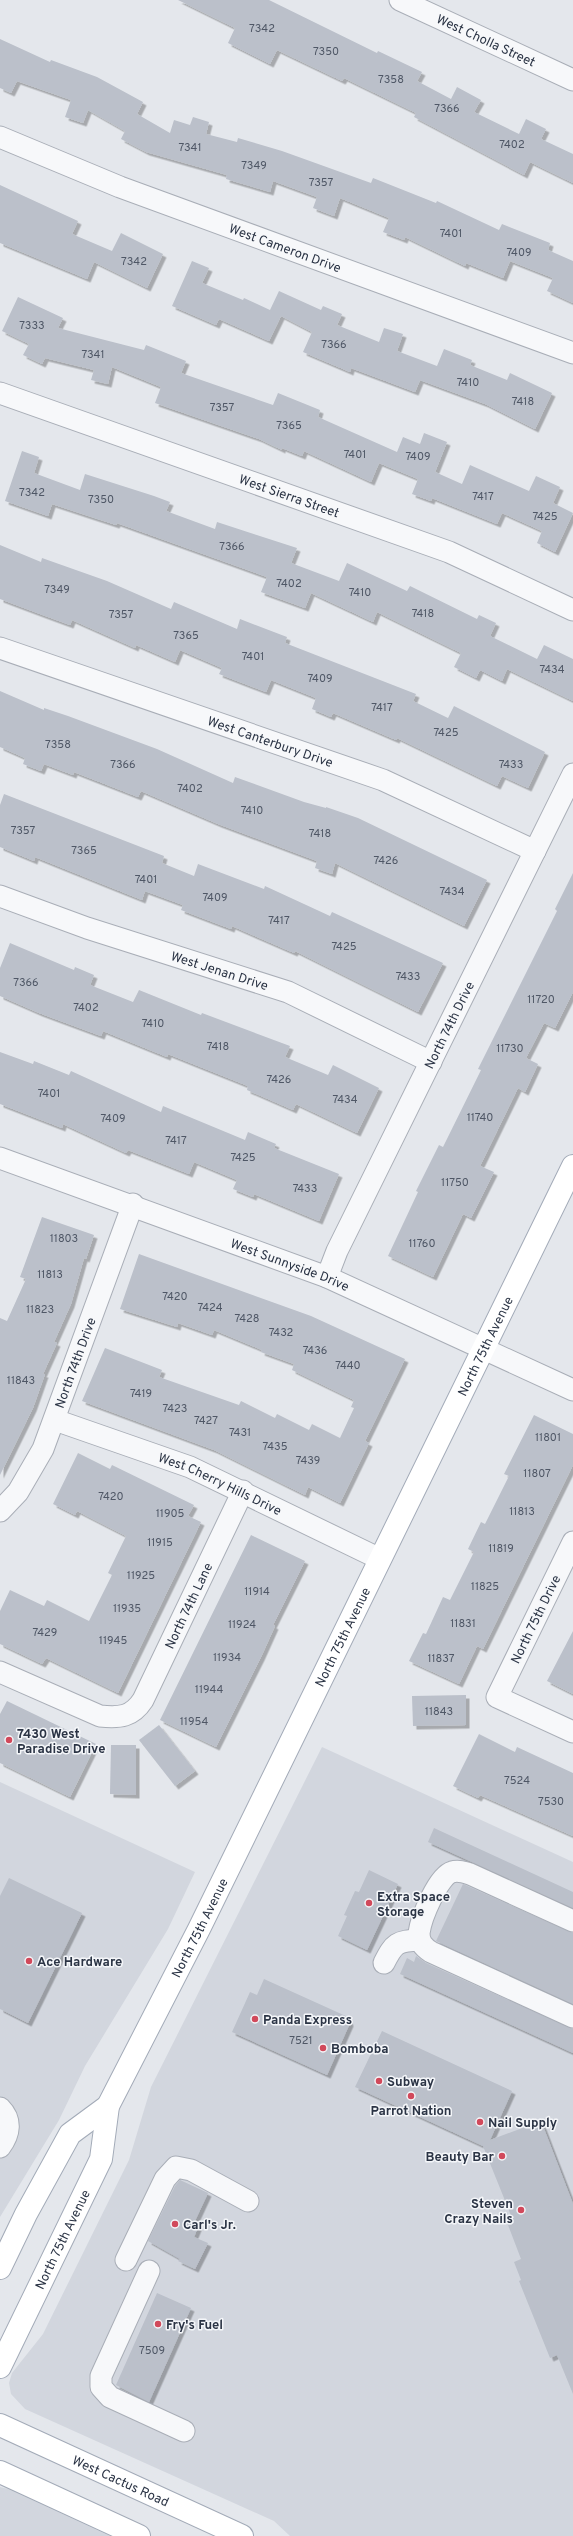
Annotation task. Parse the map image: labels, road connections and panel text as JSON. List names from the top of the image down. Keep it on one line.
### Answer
{"streets":{"main road":["North 75th Avenue","West Cactus Road"],"street":["West Cholla Street","West Cameron Drive","West Sierra Street","West Canterbury Drive","West Jenan Drive","North 74th Drive","West Sunnyside Drive","West Cherry Hills Drive","North 74th Lane","North 75th Drive"]},"crossings":[["West Canterbury Drive","North 74th Drive"],["West Jenan Drive","North 74th Drive"],["North 74th Drive","West Sunnyside Drive"],["North 74th Drive","West Cherry Hills Drive"],["West Sunnyside Drive","North 75th Avenue"],["North 75th Avenue","West Cherry Hills Drive"],["West Cherry Hills Drive","North 74th Lane"]],"places":["7430 West Paradise Drive","Extra Space Storage","Ace Hardware","Panda Express","Bomboba","Subway","Parrot Nation","Nail Supply","Beauty Bar","Steven Crazy Nails","Carl's Jr.","Fry's Fuel"],"house_numbers":["7342","7350","7358","7366","7402","7341","7349","7357","7401","7409","7342","7333","7366","7341","7410","7418","7357","7365","7401","7409","7342","7417","7350","7425","7366","7402","7349","7410","7418","7357","7365","7401","7434","7409","7417","7425","7358","7366","7433","7402","7410","7357","7418","7365","7426","7401","7434","7409","7417","7425","7433","7366","11720","7402","7410","7418","11730","7426","7401","7434","11740","7409","7417","7425","11750","7433","11803","11760","11813","7420","7424","11823","7428","7432","7436","7440","11843","7419","7423","7427","7431","11801","7435","7439","11807","7420","11813","11905","11915","11819","11925","11825","11914","11935","11831","11924","7429","11945","11934","11837","11944","11843","11954","7524","7530","7521","7509"]}
